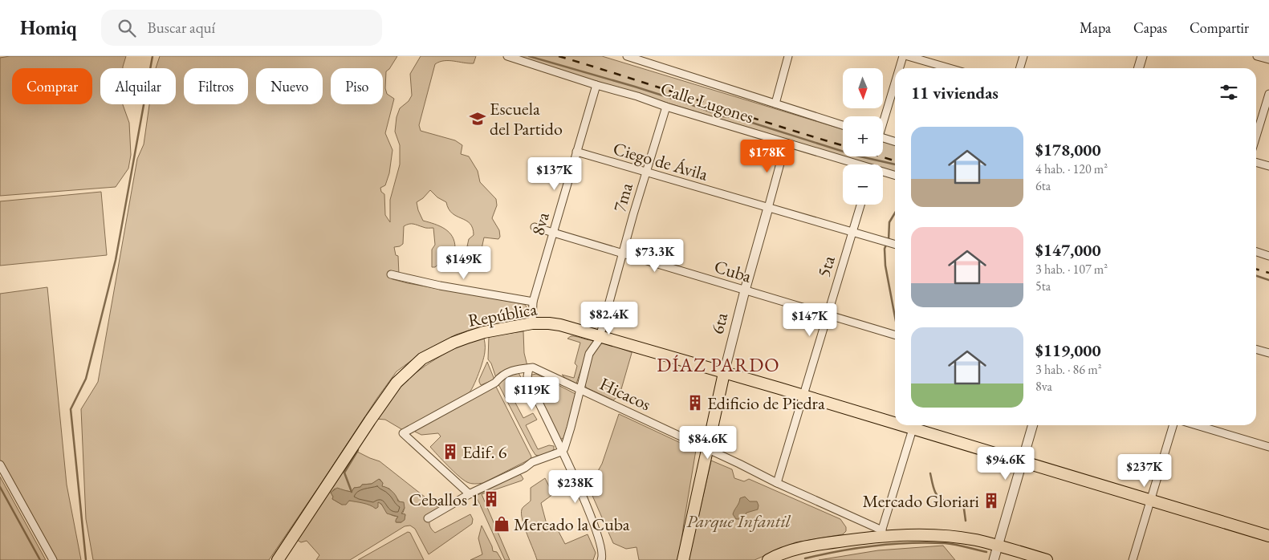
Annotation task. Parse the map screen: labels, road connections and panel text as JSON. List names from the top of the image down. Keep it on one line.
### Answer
{"streets":{"main road":["República","6ta"],"street":["Calle Lugones","Ciego de Ávila","7ma","8va","5ta","Cuba","Hicacos"]},"crossings":[["Calle Lugones","7ma"],["Calle Lugones","8va"],["Calle Lugones","6ta"],["Ciego de Ávila","7ma"],["Ciego de Ávila","8va"],["Ciego de Ávila","5ta"],["Ciego de Ávila","6ta"],["7ma","Cuba"],["7ma","República"],["7ma","Hicacos"],["8va","Cuba"],["8va","República"],["5ta","Cuba"],["5ta","República"],["5ta","Hicacos"],["Cuba","6ta"],["República","6ta"],["6ta","Hicacos"]],"districts":["DÍAZ PARDO"],"parks":["Parque Infantil"],"places":{"school or university":["Escuela del Partido"],"building":["Edificio de Piedra","Edif. 6","Ceballos 1","Mercado Gloriari"],"shop":["Mercado la Cuba"]},"north":"bottom","page":{"header":"Homiq","search":"Buscar aquí","nav":["Mapa","Capas","Compartir"],"map_buttons":["+","−"],"chip":["Comprar","Alquilar","Filtros","Nuevo","Piso"],"heading":"11 viviendas","list":[{"name":"$178,000","note":"4 hab. · 120 m² · 6ta"},{"name":"$147,000","note":"3 hab. · 107 m² · 5ta"},{"name":"$119,000","note":"3 hab. · 86 m² · 8va"}],"price":["$178K","$137K","$73.3K","$149K","$82.4K","$147K","$119K","$84.6K","$94.6K","$237K","$238K"]}}
